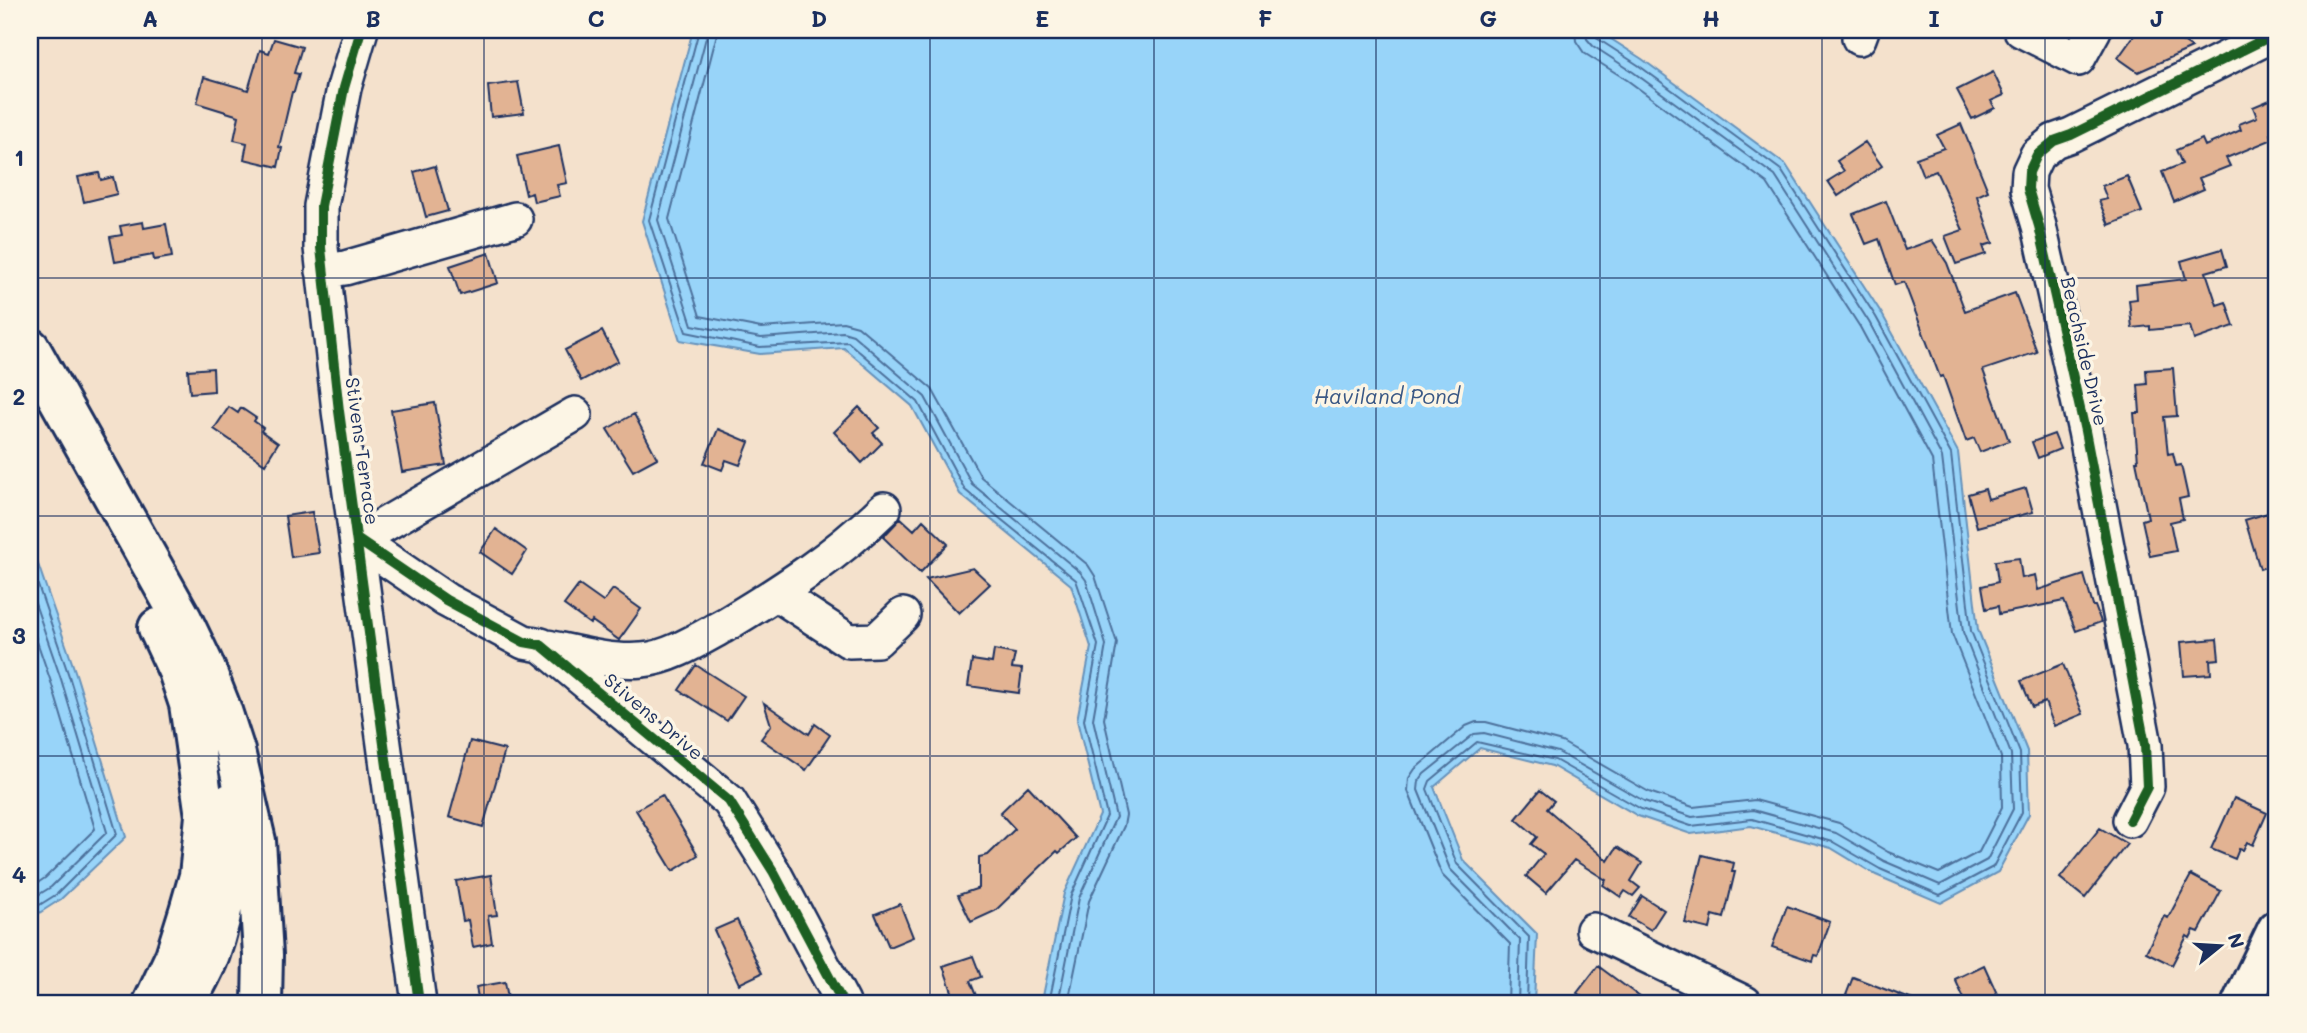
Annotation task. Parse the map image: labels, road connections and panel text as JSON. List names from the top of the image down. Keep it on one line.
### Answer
{"streets":{"street":["Beachside Drive","Stivens Terrace","Stivens Drive"]},"crossings":[["Stivens Terrace","Stivens Drive"]],"water":["Haviland Pond"],"north":"right","grid":{"columns":["A","B","C","D","E","F","G","H","I","J"],"rows":["1","2","3","4"]}}
